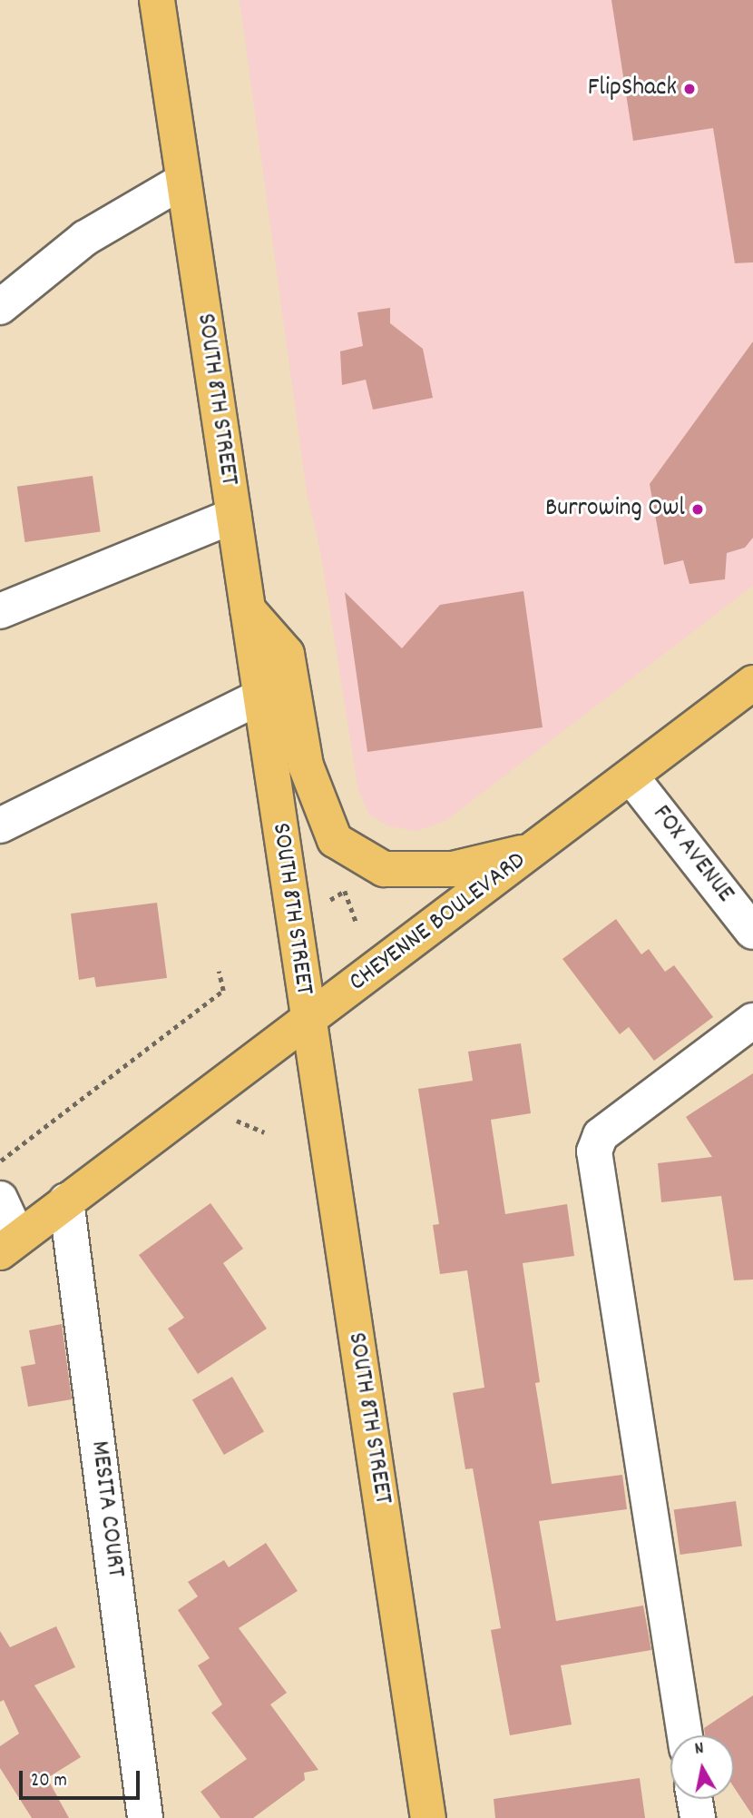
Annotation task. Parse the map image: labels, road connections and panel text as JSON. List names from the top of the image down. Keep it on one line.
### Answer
{"streets":{"main road":["SOUTH 8TH STREET","CHEYENNE BOULEVARD"],"street":["FOX AVENUE","MESITA COURT"]},"crossings":[["SOUTH 8TH STREET","CHEYENNE BOULEVARD"],["FOX AVENUE","CHEYENNE BOULEVARD"],["CHEYENNE BOULEVARD","MESITA COURT"]],"places":["FlipShack","Burrowing Owl"],"scale_bar":"20 m","north":"top"}
